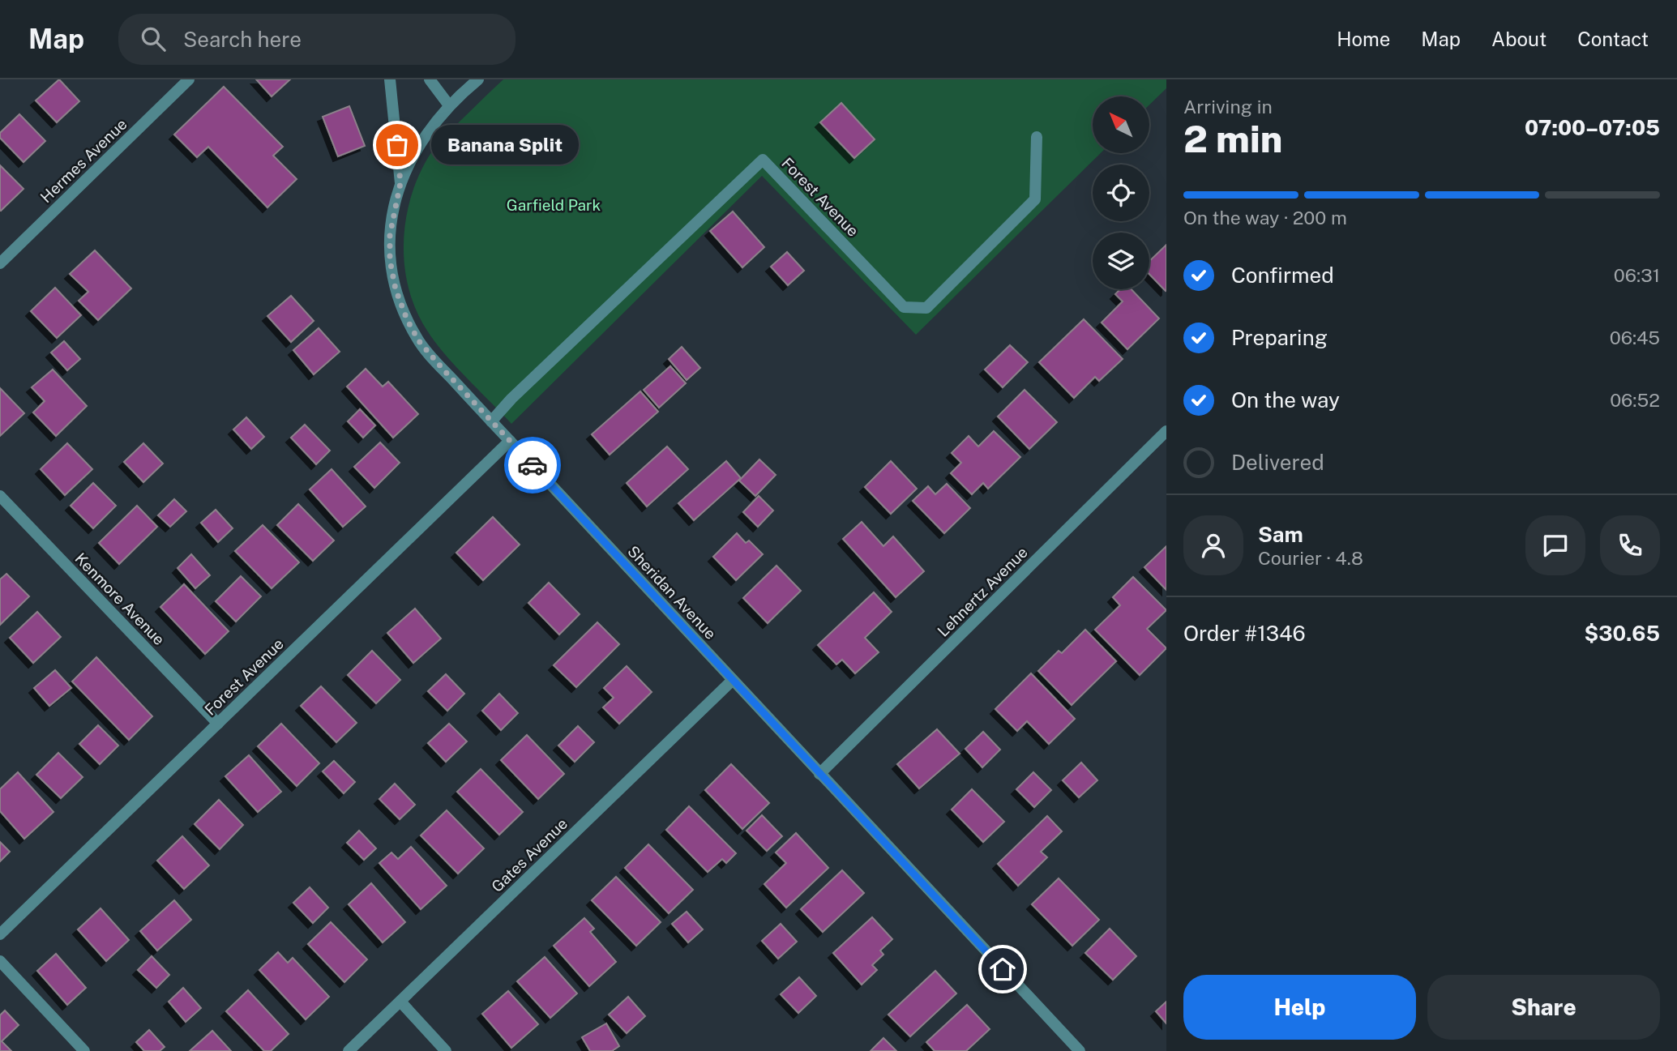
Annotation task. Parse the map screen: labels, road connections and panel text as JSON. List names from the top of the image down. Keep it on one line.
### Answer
{"streets":{"street":["Hermes Avenue","Forest Avenue","Lehnertz Avenue","Sheridan Avenue","Kenmore Avenue","Gates Avenue"]},"crossings":[["Forest Avenue","Sheridan Avenue"],["Forest Avenue","Kenmore Avenue"],["Lehnertz Avenue","Sheridan Avenue"],["Sheridan Avenue","Gates Avenue"]],"parks":["Garfield Park"],"places":["Banana Split"],"north":"top left","page":{"header":"Map","search":"Search here","nav":["Home","Map","About","Contact"],"heading":["2 min","Arriving in","07:00–07:05"],"panel":["Sam","Courier · 4.8","Order #1346","$30.65"],"bubble":"Banana Split","bar":"On the way · 200 m","list":[["Confirmed","06:31"],["Preparing","06:45"],["On the way","06:52"],"Delivered"],"buttons":["Help","Share"]}}
